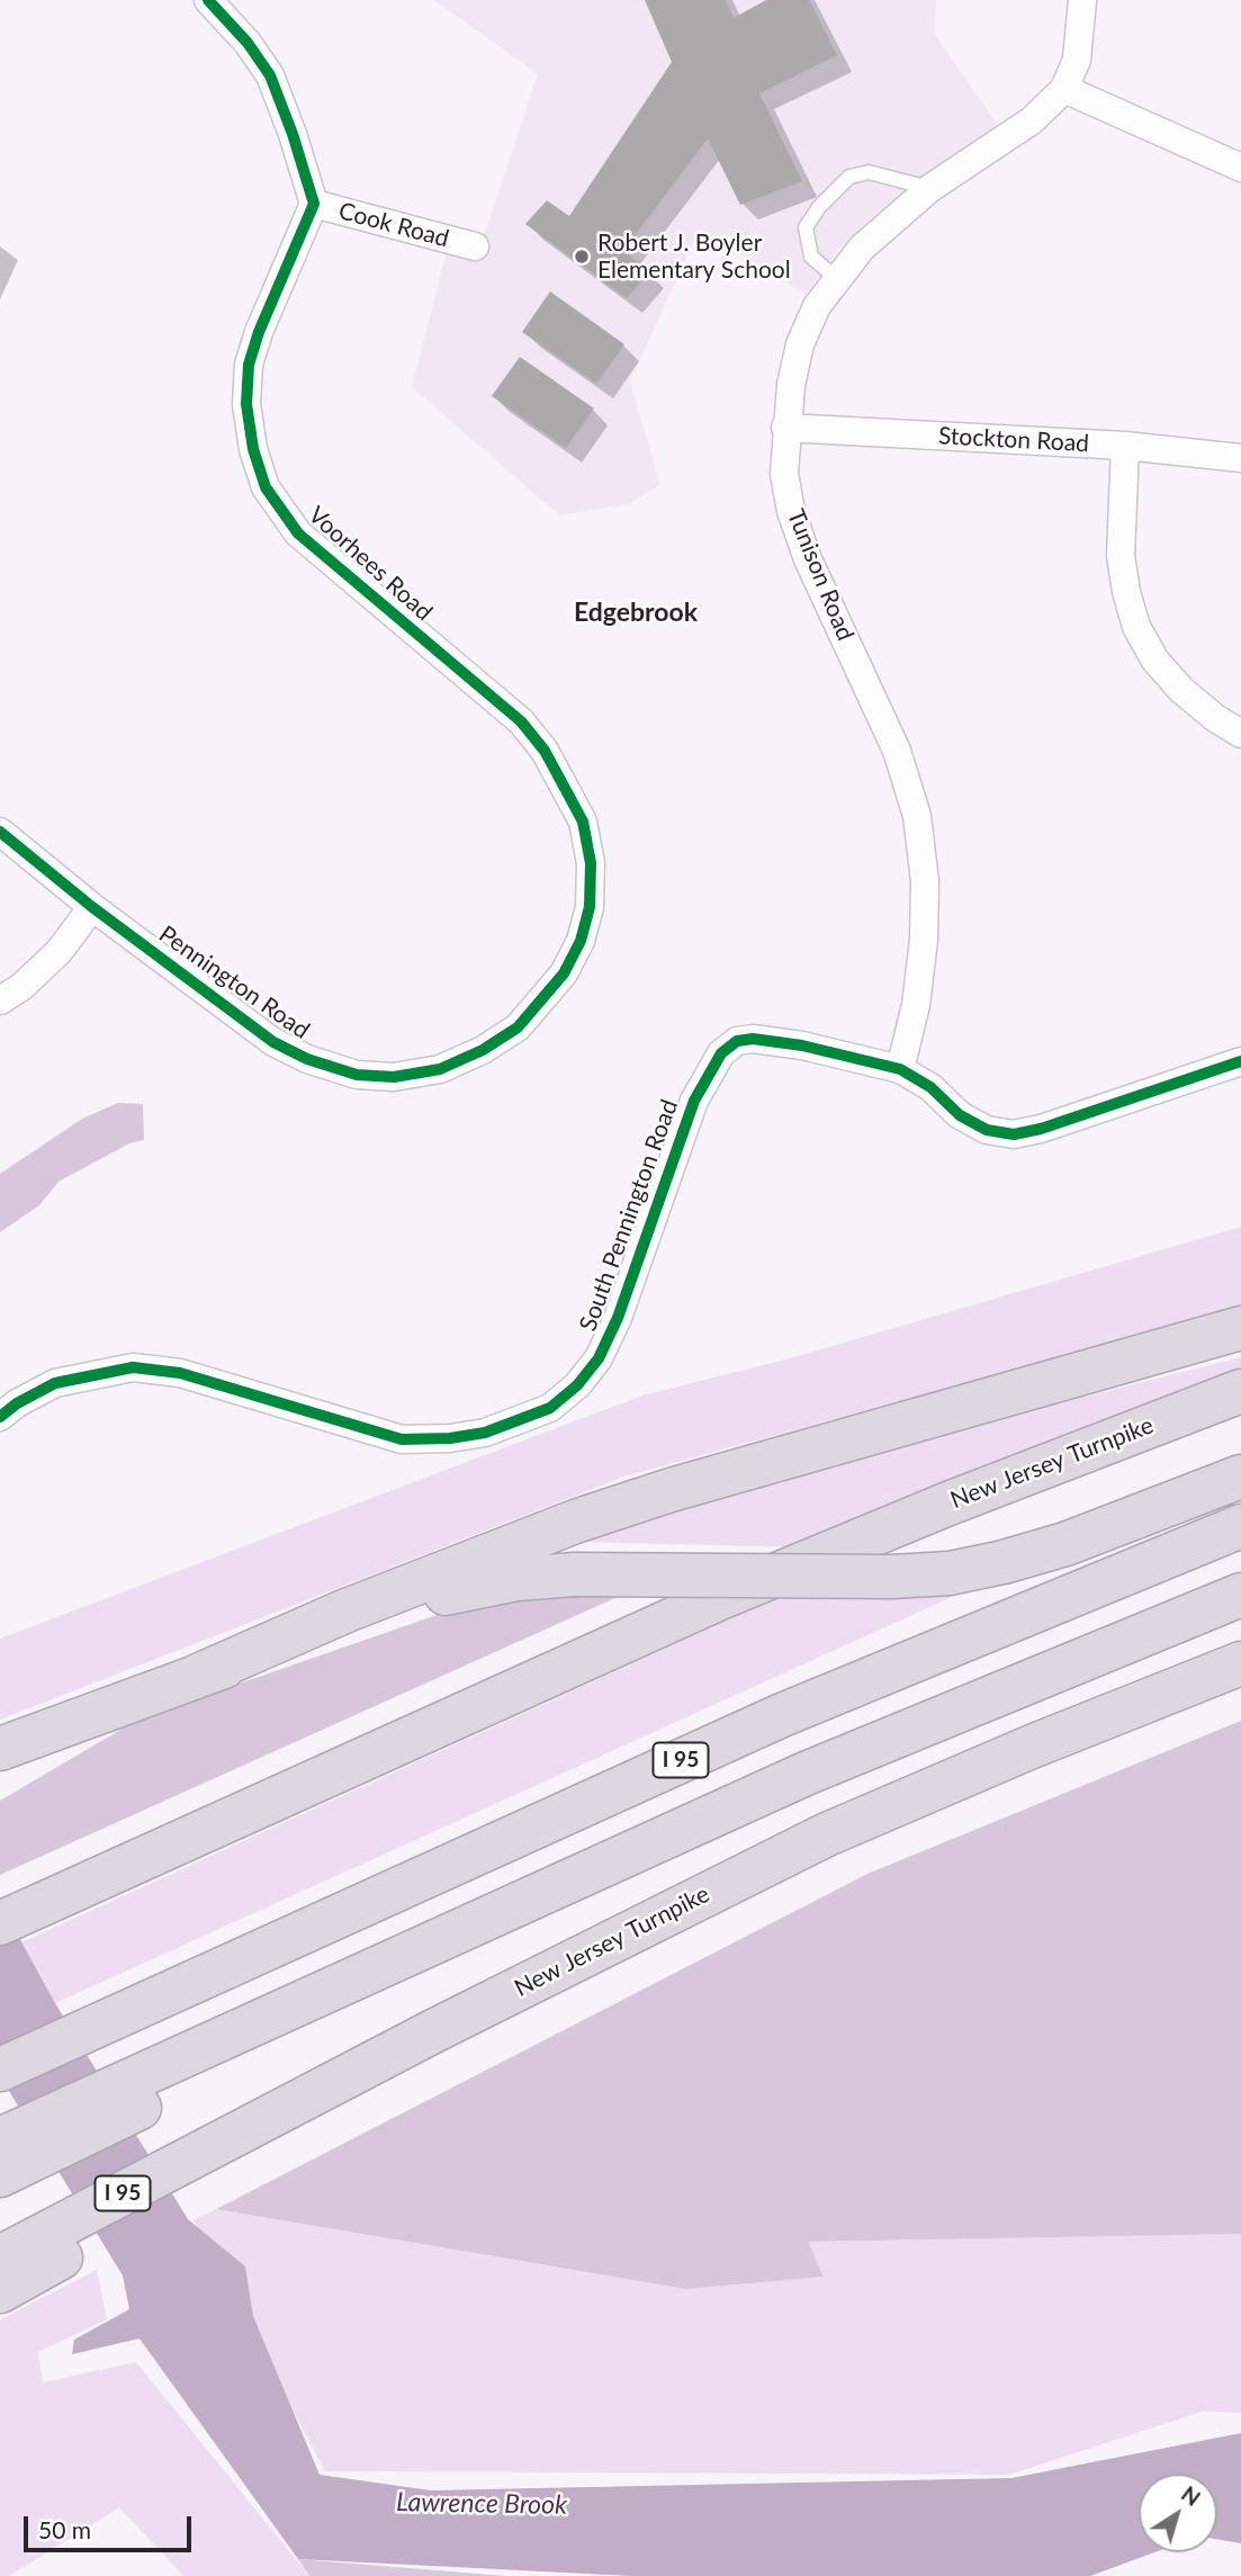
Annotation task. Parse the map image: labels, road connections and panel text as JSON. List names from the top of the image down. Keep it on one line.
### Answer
{"streets":{"highway":["New Jersey Turnpike","I 95"],"street":["Cook Road","Stockton Road","Voorhees Road","Tunison Road","Pennington Road","South Pennington Road"]},"crossings":[["Cook Road","Voorhees Road"],["Stockton Road","Tunison Road"],["Voorhees Road","Pennington Road"],["Tunison Road","South Pennington Road"]],"districts":["Edgebrook"],"water":["Lawrence Brook"],"places":["Robert J. Boyler Elementary School"],"scale_bar":"50 m","north":"top right"}
